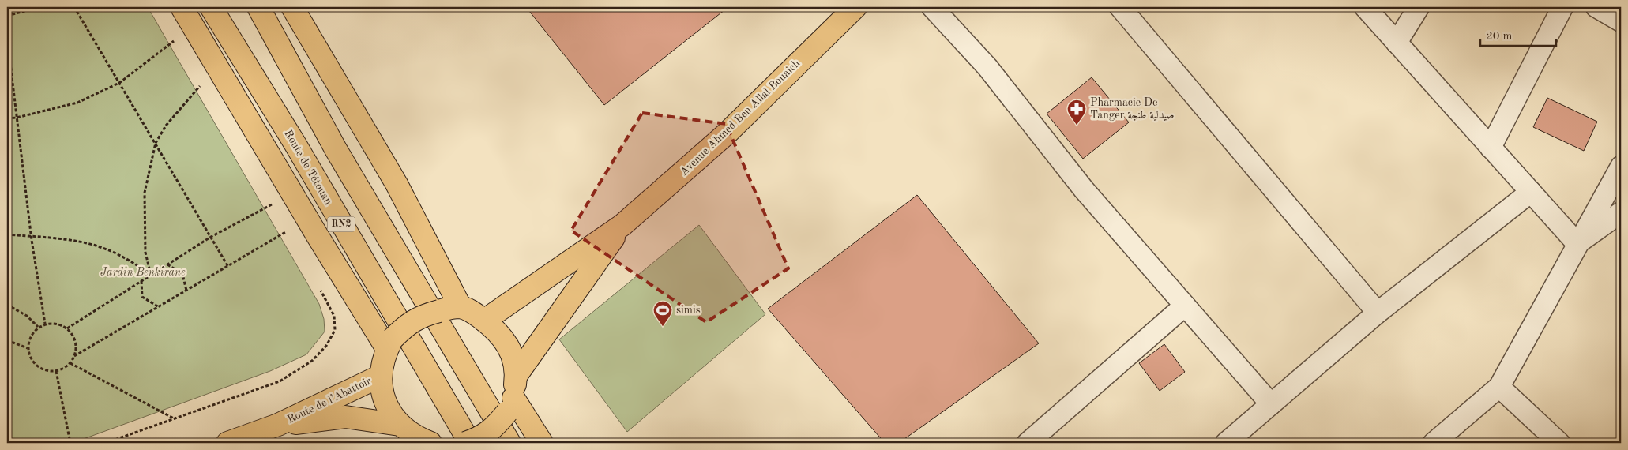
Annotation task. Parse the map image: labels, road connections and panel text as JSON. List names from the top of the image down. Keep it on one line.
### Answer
{"streets":{"main road":["Avenue Ahmed Ben Allal Bouaich","Route de Tétouan","RN2","Route de l’Abattoir"]},"parks":["Jardin Benkirane"],"places":{"pharmacy":["Pharmacie De Tanger صيدلية طنجة"],"sports":["simis"]},"scale_bar":"20 m"}
